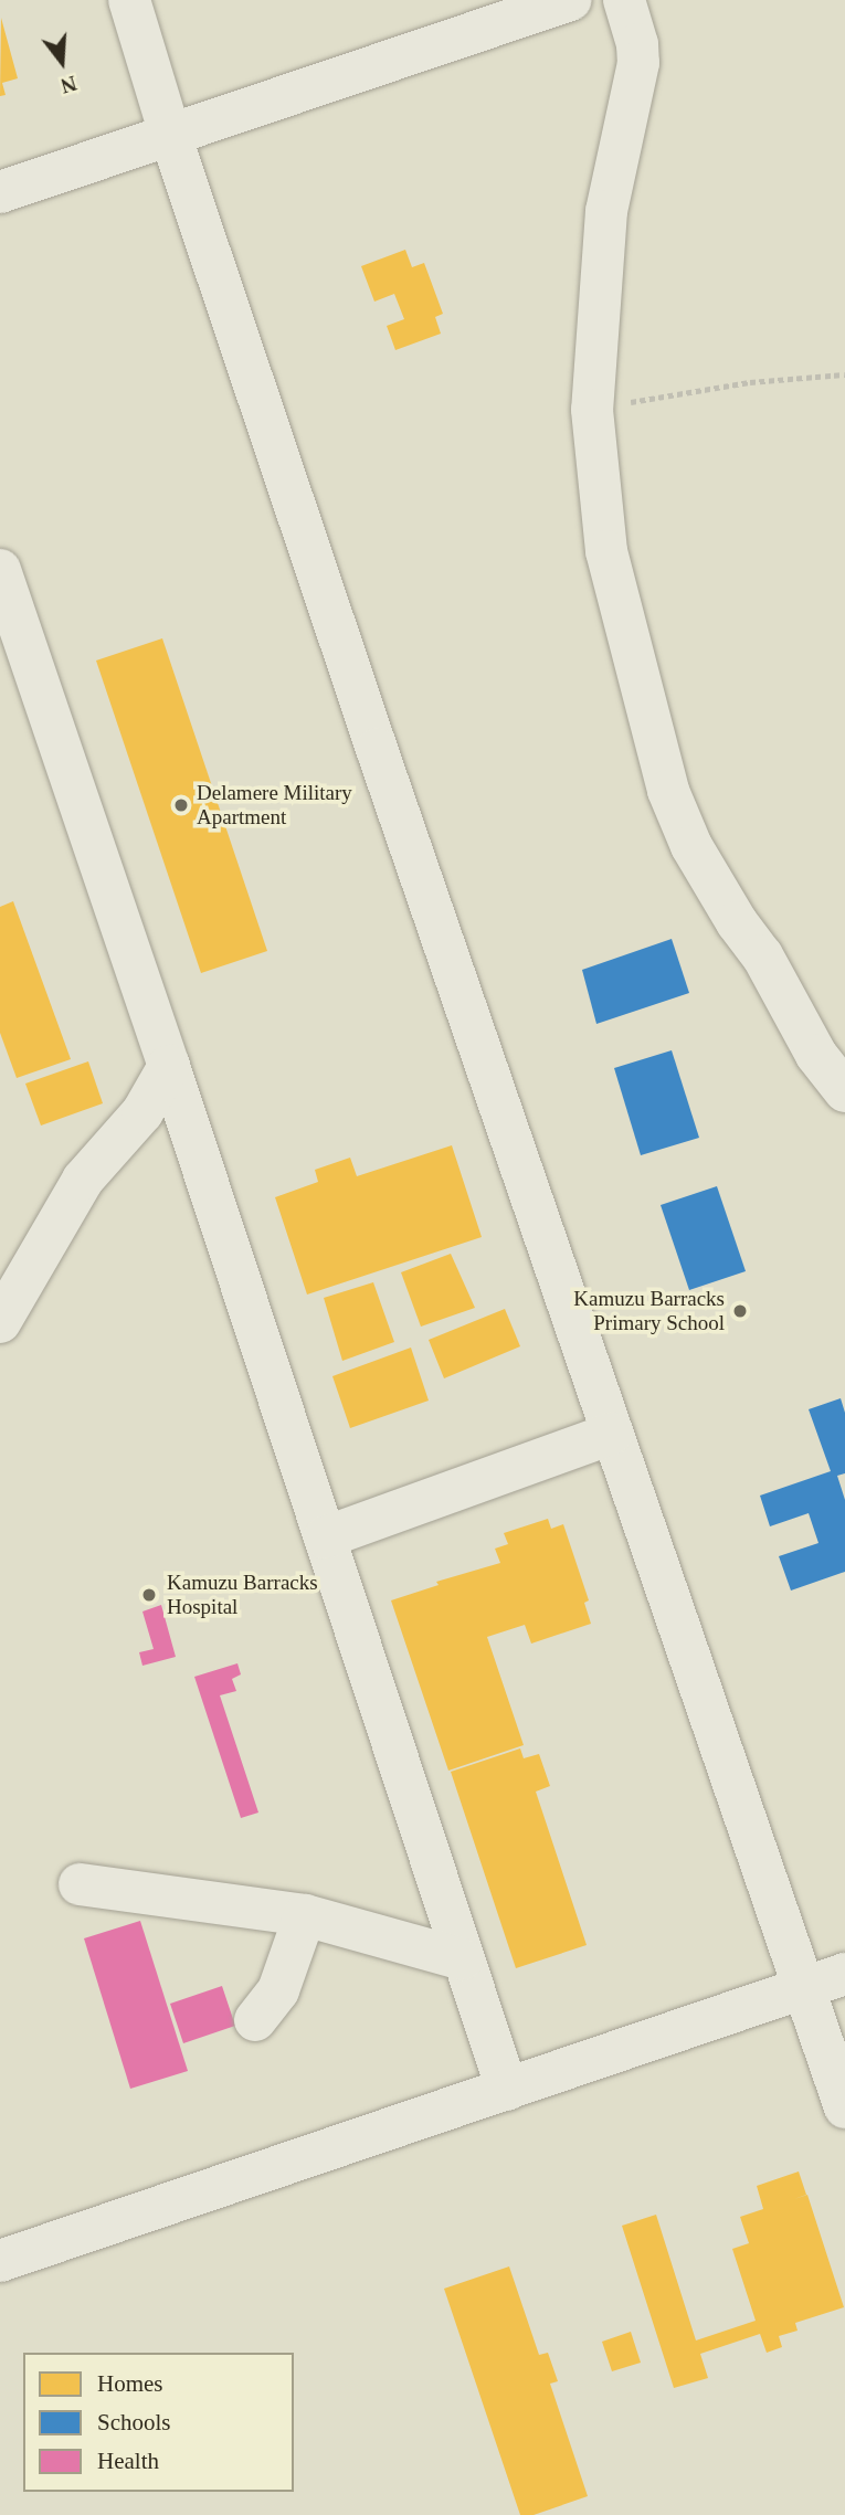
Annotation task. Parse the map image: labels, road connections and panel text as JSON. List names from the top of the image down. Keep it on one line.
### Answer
{"places":["Delamere Military Apartment","Kamuzu Barracks Primary School","Kamuzu Barracks Hospital"],"legend":["Homes","Schools","Health"],"north":"bottom"}
